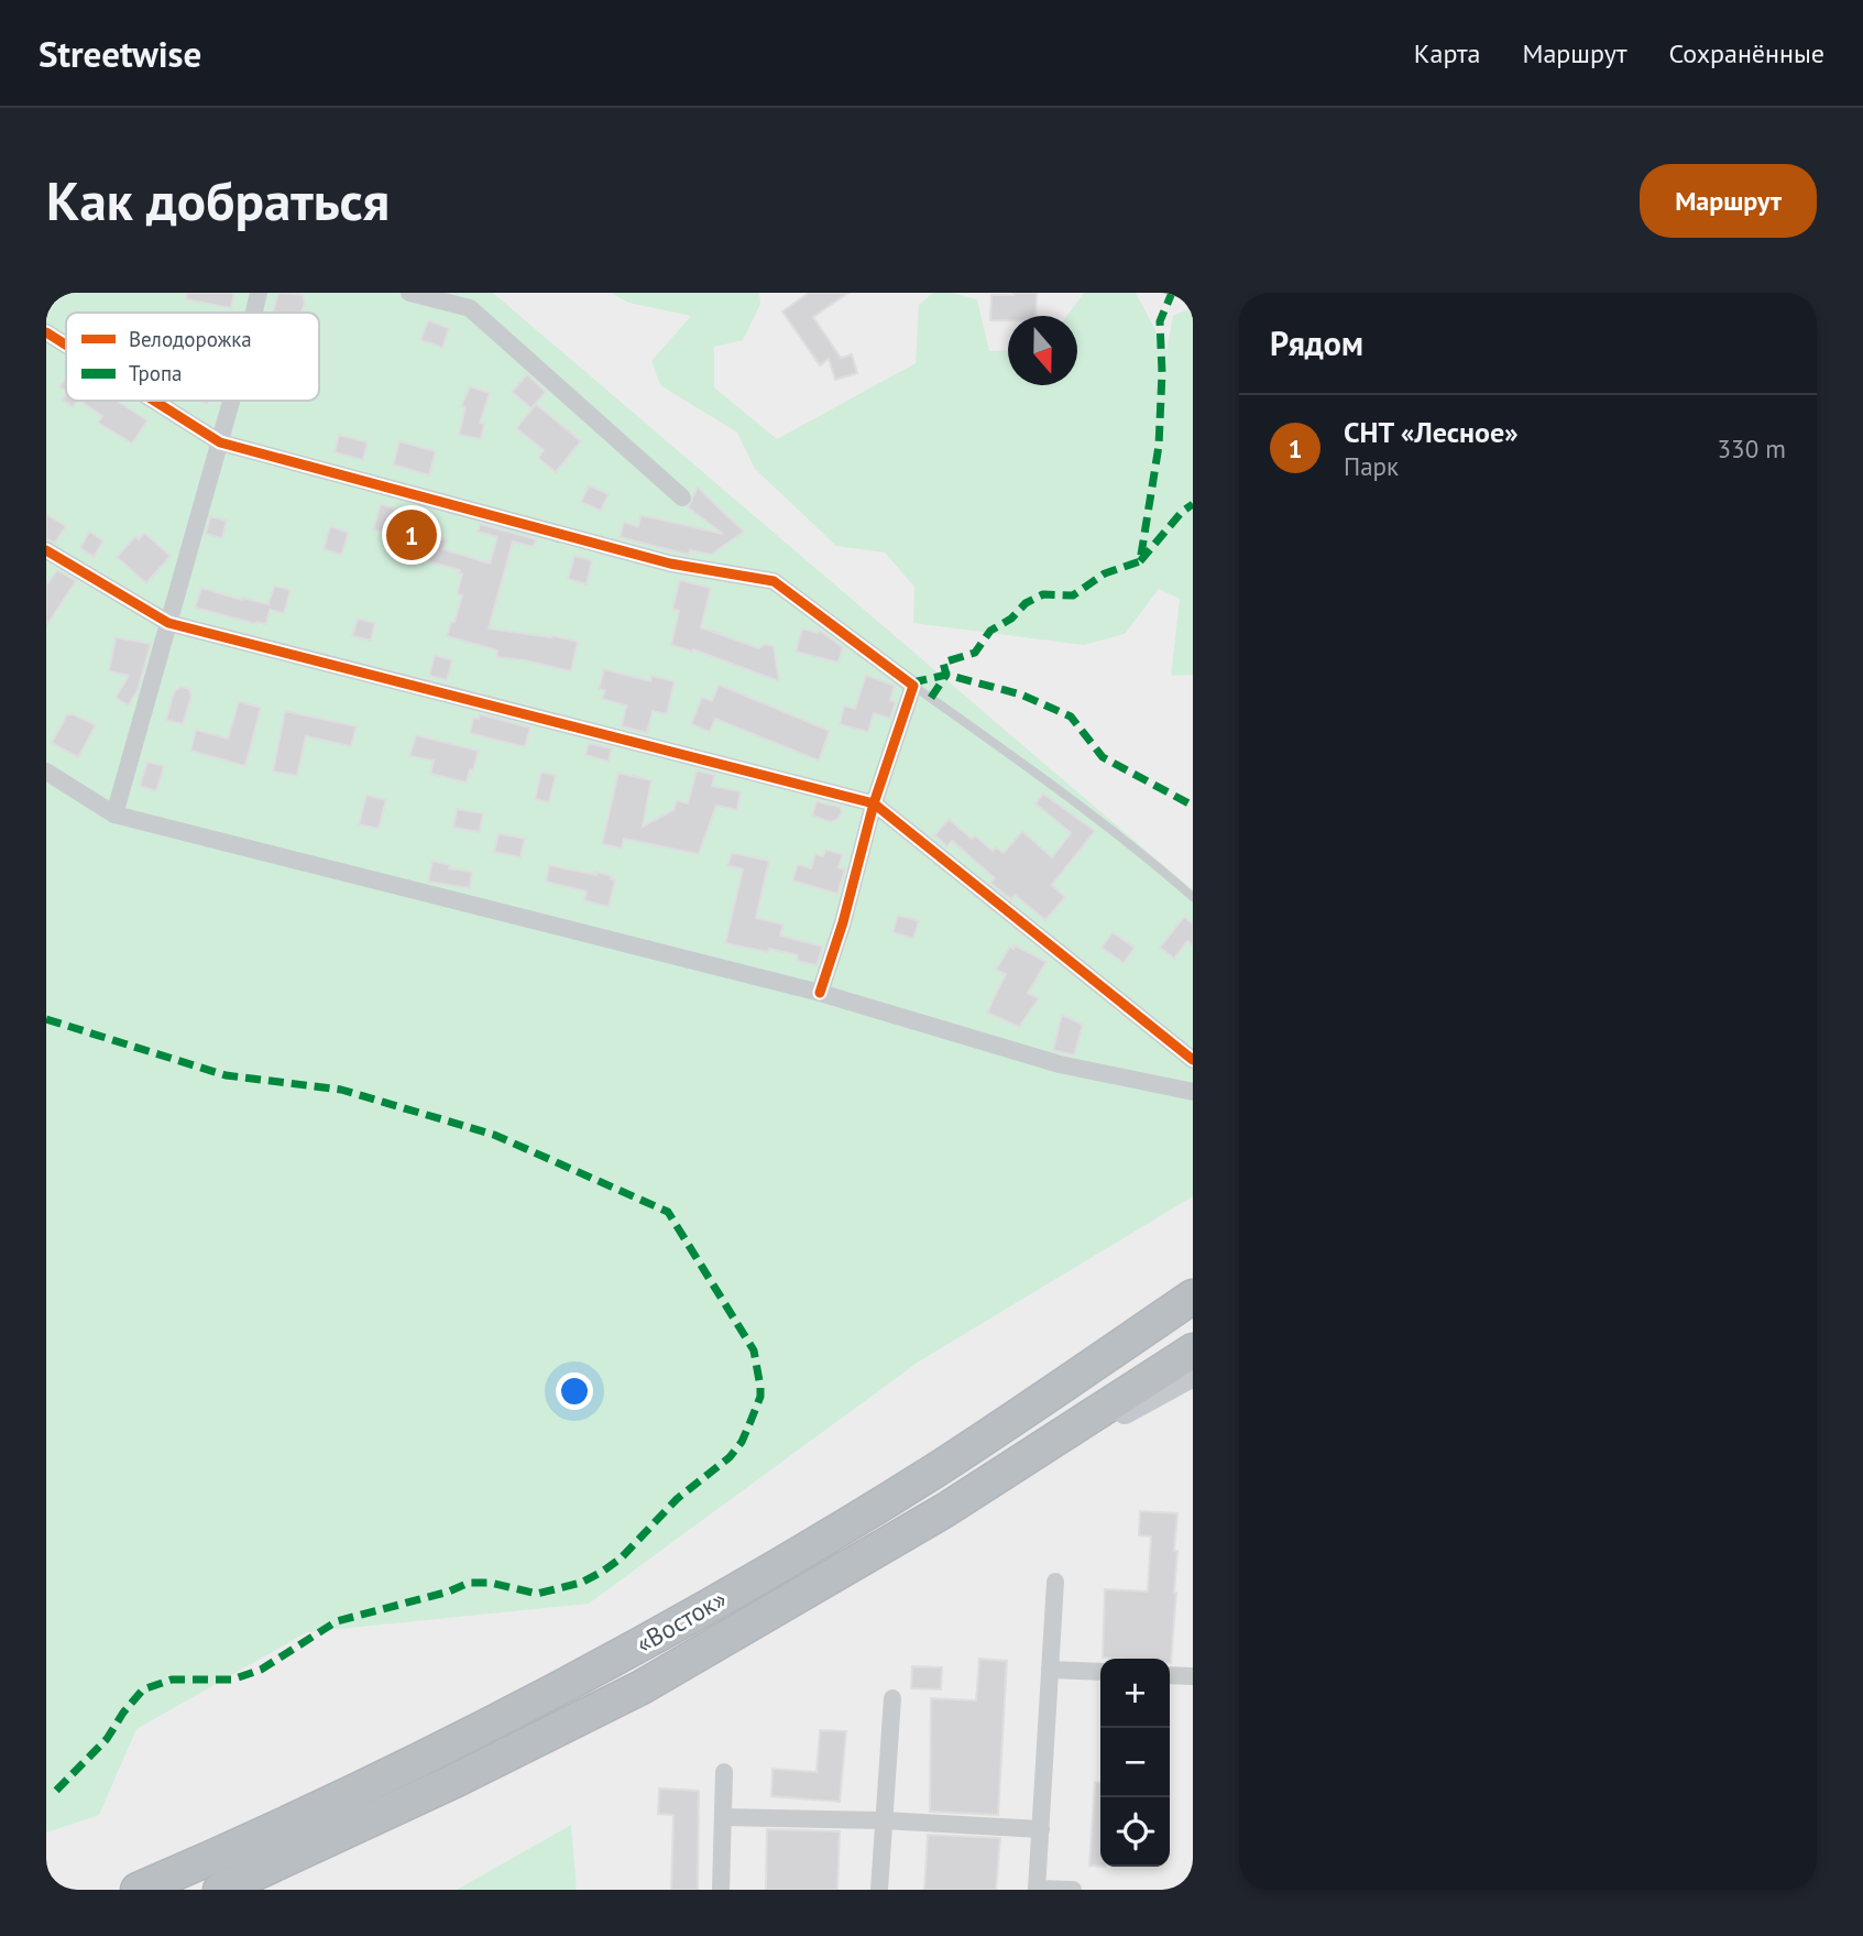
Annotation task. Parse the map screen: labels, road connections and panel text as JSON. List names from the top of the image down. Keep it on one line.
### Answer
{"streets":{"highway":["«Восток»"]},"legend":["Велодорожка","Тропа"],"north":"bottom","page":{"header":"Streetwise","nav":["Карта","Маршрут","Сохранённые"],"buttons":"Маршрут","title":"Как добраться","heading":"Рядом","list":[{"mark":"1","name":"СНТ «Лесное»","note":"Парк","value":"330 m"}],"pins":"1","map_buttons":["+","−"]}}
